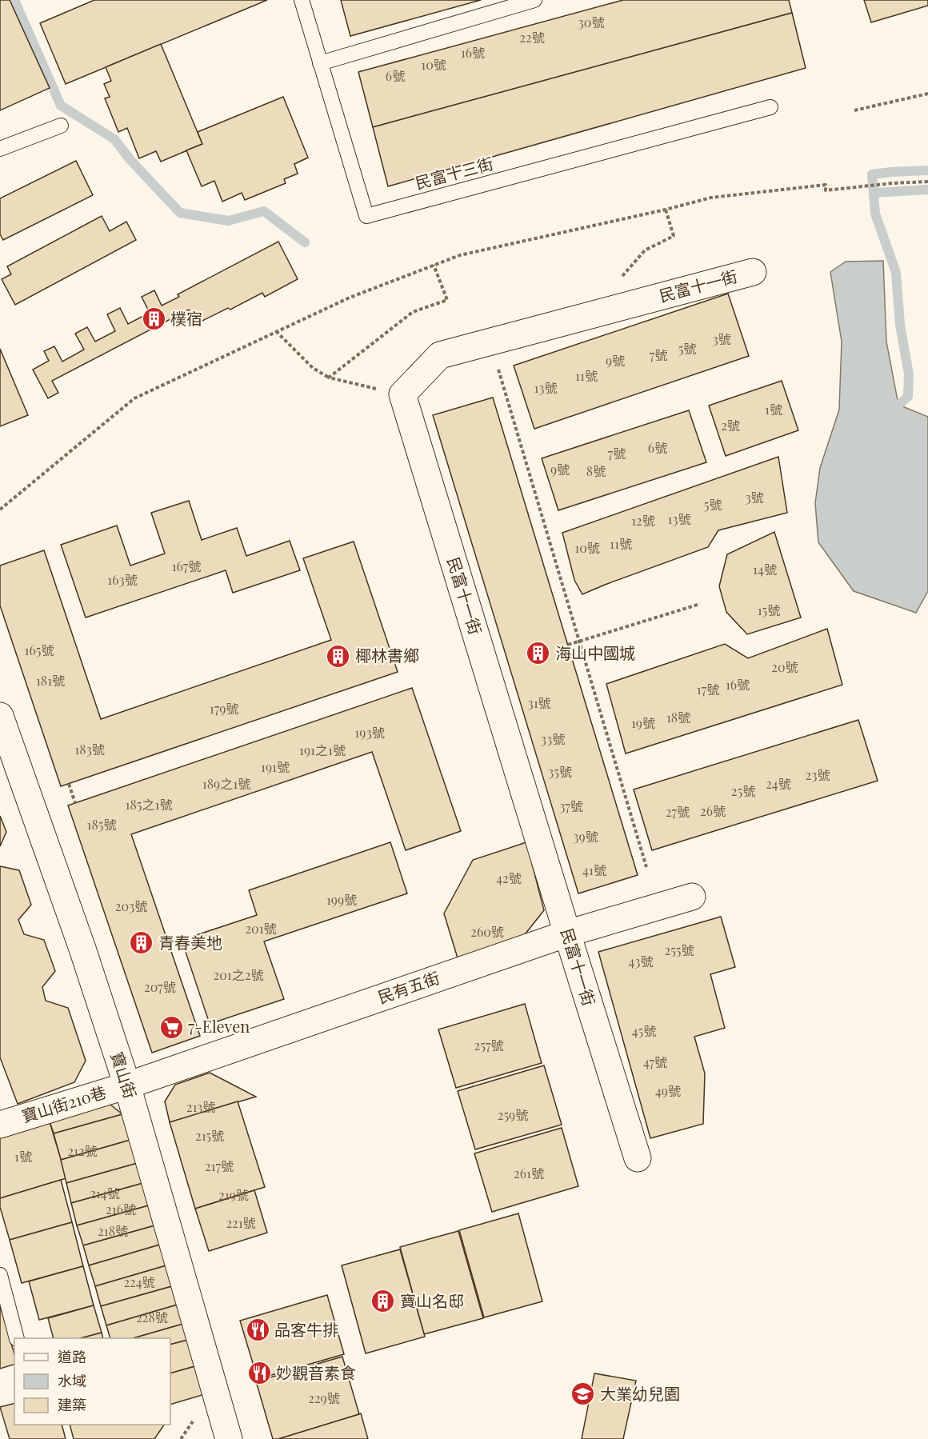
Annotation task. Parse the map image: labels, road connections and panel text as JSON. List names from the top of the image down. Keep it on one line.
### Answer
{"streets":{"street":["民富十一街","民有五街","寶山街","寶山街210巷"],"lane":["民富十三街"]},"crossings":[["民富十一街","民有五街"],["民有五街","寶山街"],["民有五街","寶山街210巷"],["寶山街","寶山街210巷"]],"places":{"building":["樸宿","海山中國城","椰林書鄉","青春美地","寶山名邸"],"supermarket":["7-Eleven"],"restaurant":["品客牛排","妙觀音素食"],"school or university":["大業幼兒園"]},"house_numbers":["30號","22號","16號","10號","6號","3號","5號","7號","9號","11號","13號","1號","2號","6號","7號","9號","8號","3號","5號","13號","12號","11號","10號","167號","14號","163號","15號","165號","20號","181號","16號","17號","31號","179號","18號","19號","193號","33號","183號","191之1號","191號","35號","23號","189之1號","24號","25號","185之1號","37號","26號","27號","185號","39號","41號","42號","199號","203號","201號","260號","255號","43號","201之2號","207號","45號","257號","47號","49號","213號","259號","215號","212號","1號","217號","261號","214號","219號","216號","221號","218號","224號","228號","229號"],"legend":["道路","水域","建築"]}
